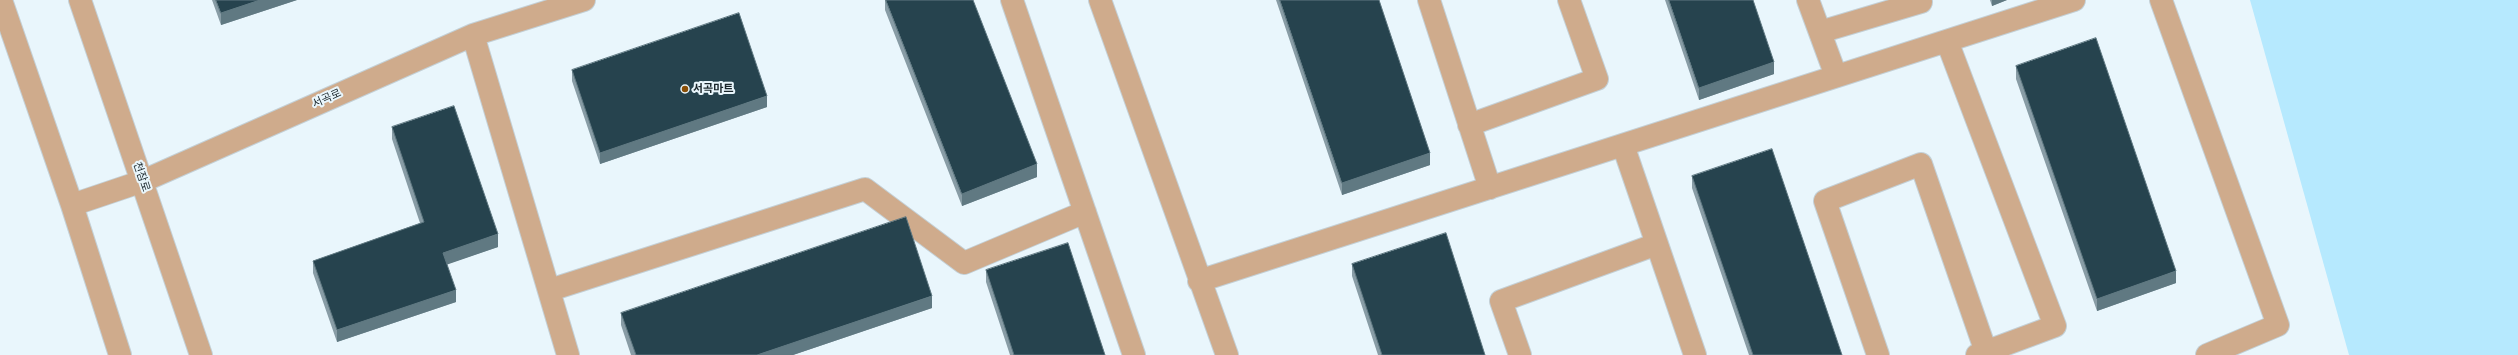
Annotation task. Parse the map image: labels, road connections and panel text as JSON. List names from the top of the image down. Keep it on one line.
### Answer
{"streets":{"street":["서곡로","천잠로"]},"crossings":[["서곡로","천잠로"]],"places":["서곡마트"]}
